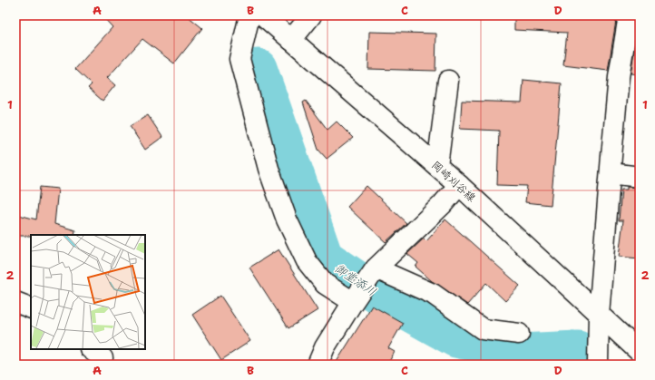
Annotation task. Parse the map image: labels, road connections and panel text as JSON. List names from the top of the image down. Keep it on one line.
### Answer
{"streets":{"street":["岡崎刈谷線"]},"water":["御堂添川"],"grid":{"columns":["A","B","C","D"],"rows":["1","2"]}}
